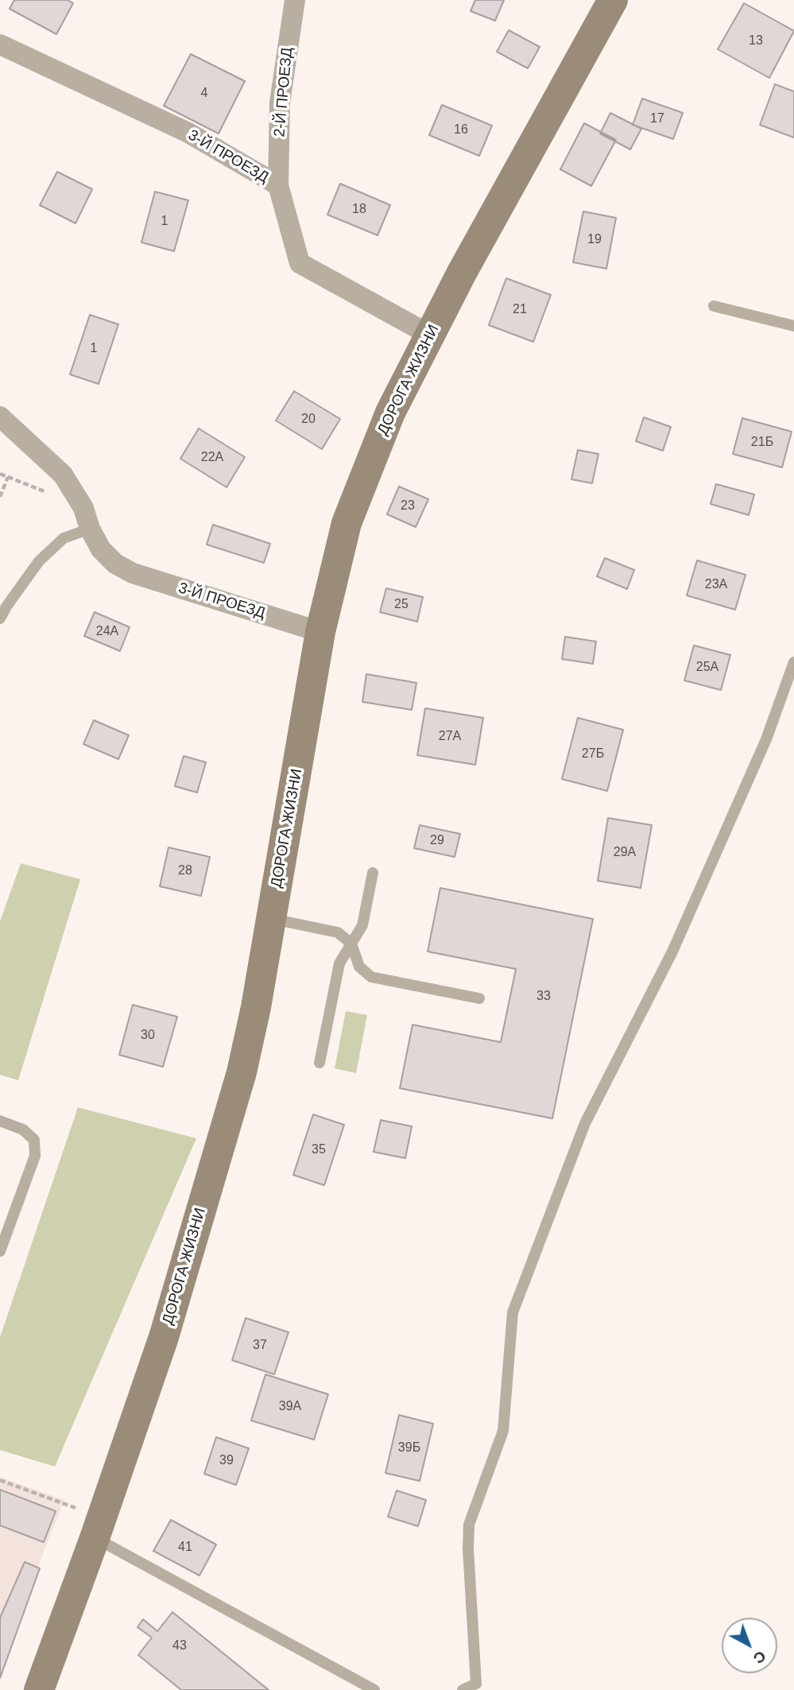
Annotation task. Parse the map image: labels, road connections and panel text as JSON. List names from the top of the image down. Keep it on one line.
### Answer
{"streets":{"main road":["ДОРОГА ЖИЗНИ"],"street":["2-Й ПРОЕЗД","3-Й ПРОЕЗД"]},"crossings":[["2-Й ПРОЕЗД","3-Й ПРОЕЗД"],["3-Й ПРОЕЗД","ДОРОГА ЖИЗНИ"]],"house_numbers":["13","4","17","16","18","1","19","21","1","20","21Б","22А","23","23А","25","24А","25А","27А","27Б","29","29А","28","33","30","35","37","39А","39Б","39","41","43"],"north":"bottom right"}
